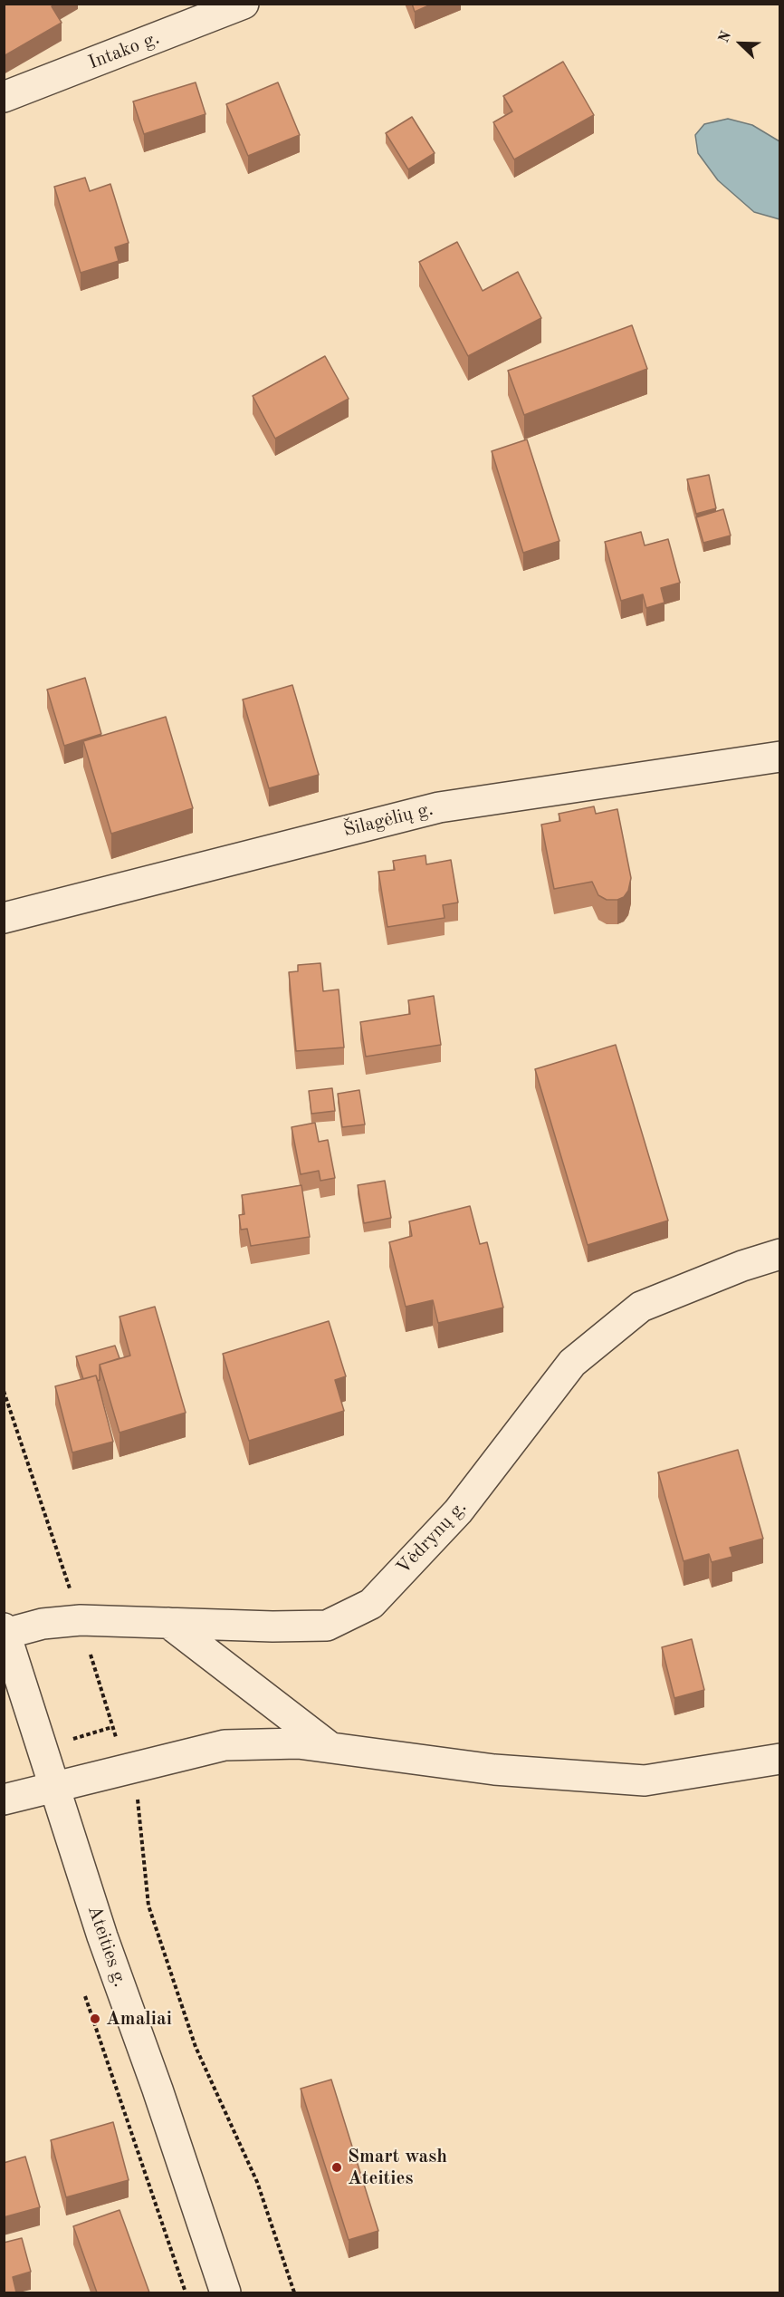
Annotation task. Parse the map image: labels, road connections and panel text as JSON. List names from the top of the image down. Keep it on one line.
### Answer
{"streets":{"street":["Intako g.","Šilagėlių g.","Vėdrynų g.","Ateities g."]},"crossings":[["Vėdrynų g.","Ateities g."]],"places":["Amaliai","Smart wash Ateities"],"north":"top left"}
